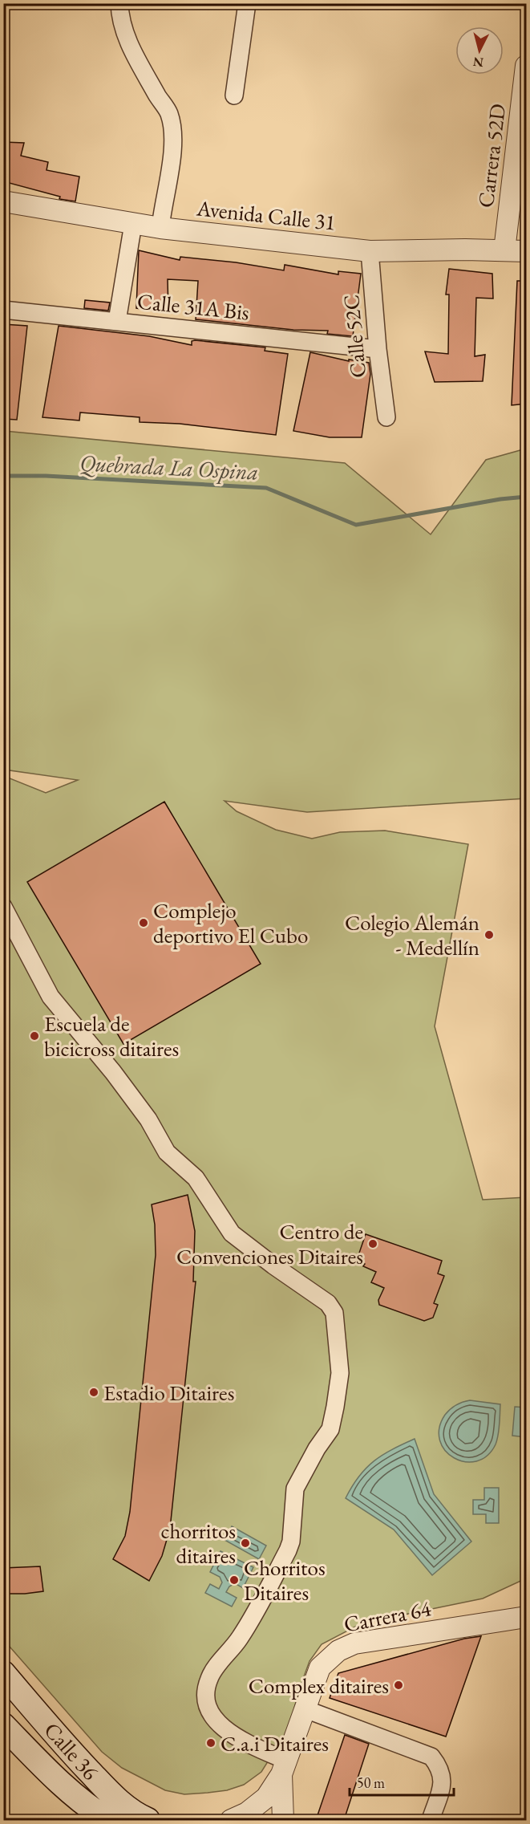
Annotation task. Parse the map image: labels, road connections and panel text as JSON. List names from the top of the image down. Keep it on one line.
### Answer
{"streets":{"main road":["Calle 36"],"street":["Carrera 52D","Avenida Calle 31","Calle 31A Bis","Calle 52C","Carrera 64"]},"crossings":[["Carrera 52D","Avenida Calle 31"],["Avenida Calle 31","Calle 52C"],["Calle 31A Bis","Calle 52C"]],"water":["Quebrada La Ospina"],"places":["Complejo deportivo El Cubo","Colegio Alemán - Medellín","Escuela de bicicross ditaires","Centro de Convenciones Ditaires","Estadio Ditaires","chorritos ditaires","Chorritos Ditaires","Complex ditaires","C.a.i Ditaires"],"scale_bar":"50 m","north":"bottom"}
